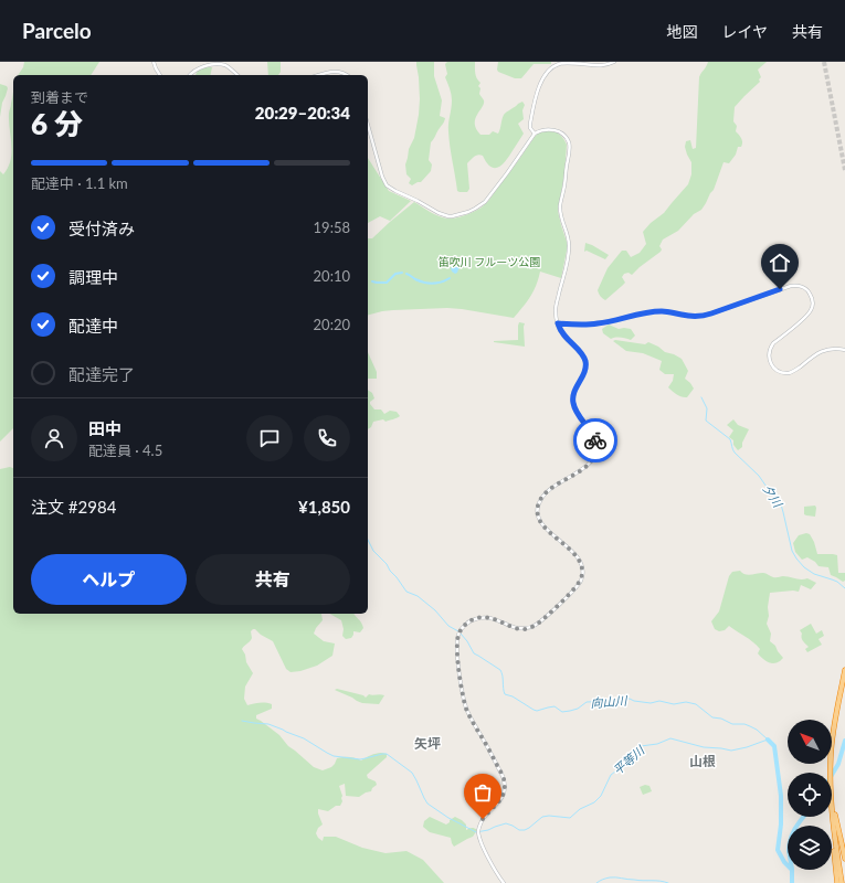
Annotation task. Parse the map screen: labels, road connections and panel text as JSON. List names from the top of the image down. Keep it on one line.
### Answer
{"districts":["矢坪","山根"],"water":["夕川","向山川","平等川"],"parks":["笛吹川 フルーツ公園"],"north":"top left","page":{"header":"Parcelo","nav":["地図","レイヤ","共有"],"heading":["6 分","到着まで","20:29–20:34"],"panel":["田中","配達員 · 4.5","注文 #2984","¥1,850"],"bar":"配達中 · 1.1 km","list":[["受付済み","19:58"],["調理中","20:10"],["配達中","20:20"],"配達完了"],"buttons":["ヘルプ","共有"]}}
